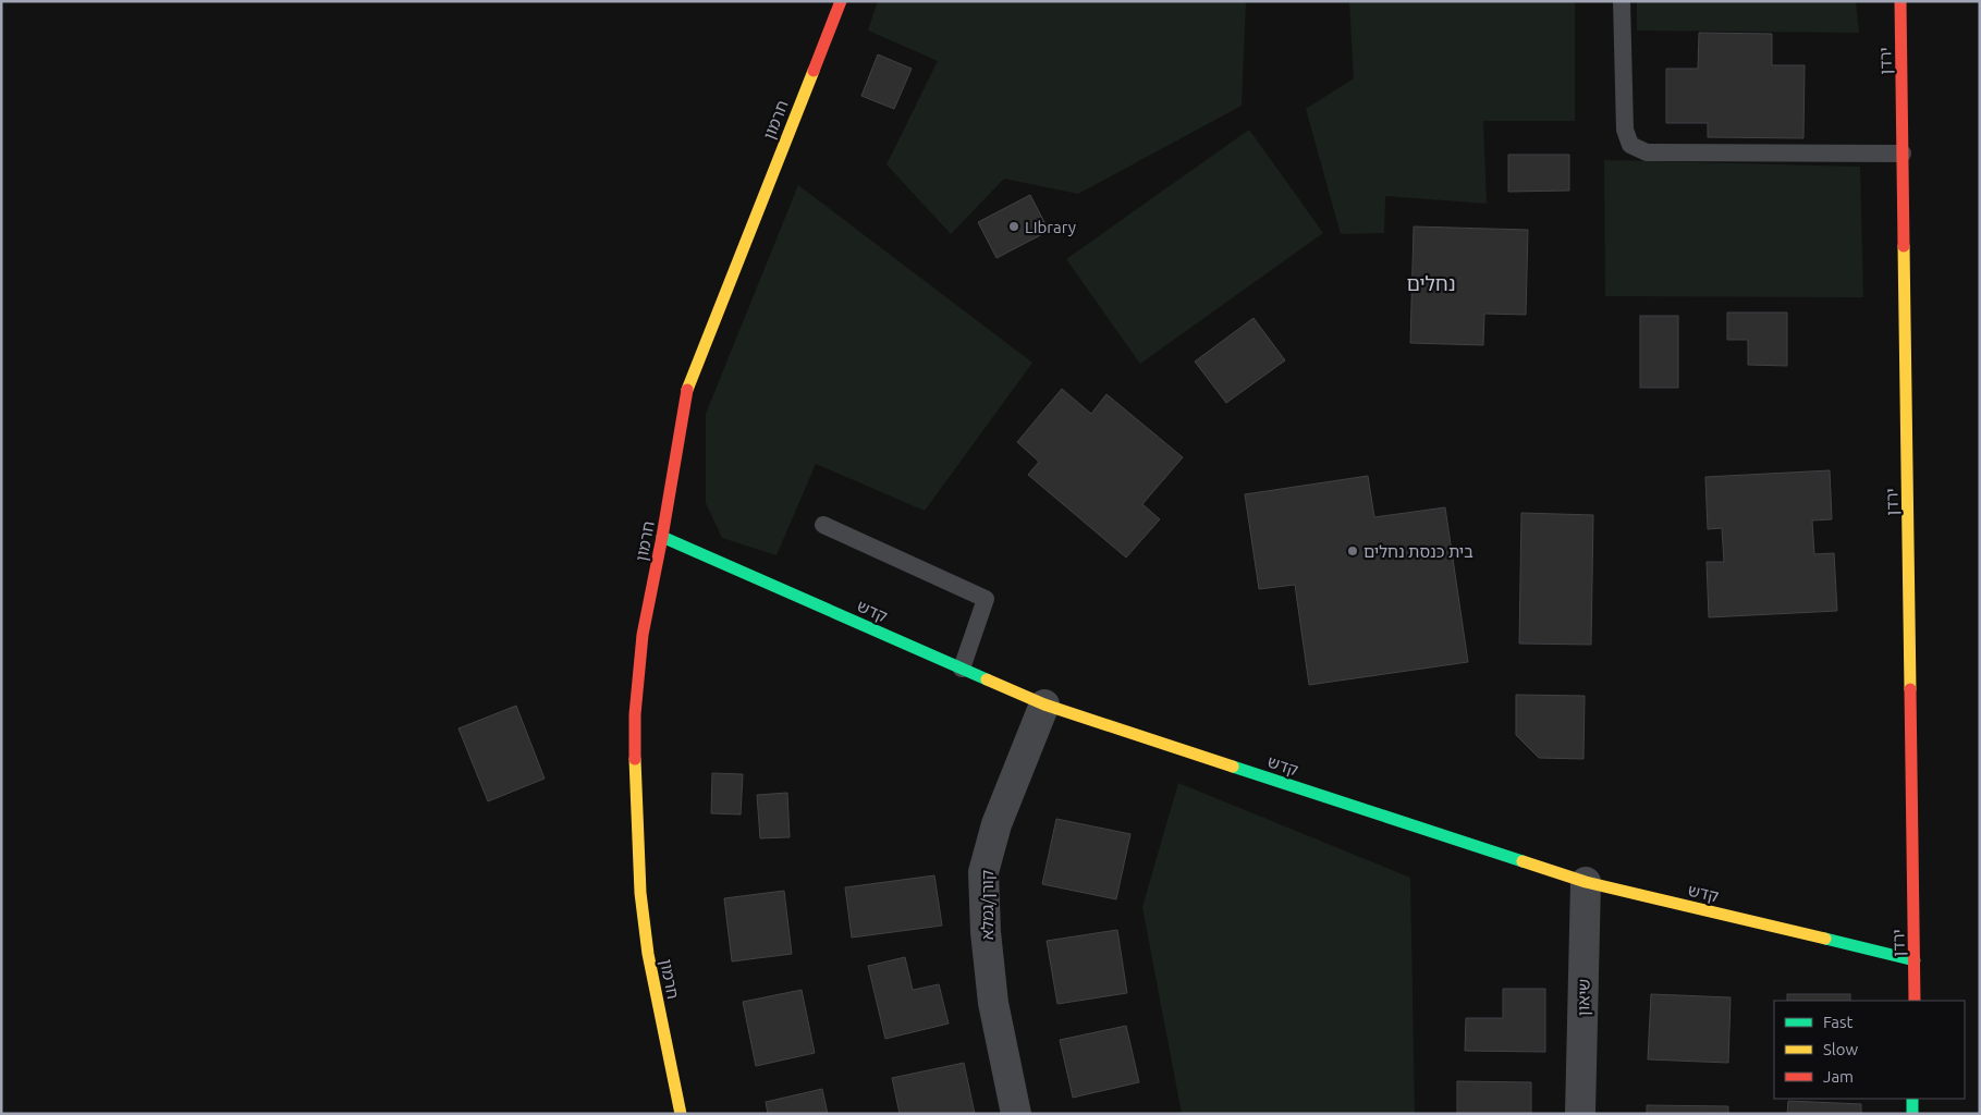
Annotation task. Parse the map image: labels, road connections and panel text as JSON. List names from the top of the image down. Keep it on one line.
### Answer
{"streets":{"street":["ירדן","חרמון","קדש","קורן/גמלא","שיאון"]},"crossings":[["ירדן","קדש"],["חרמון","קדש"],["קדש","קורן/גמלא"],["קדש","שיאון"]],"districts":["נחלים"],"places":["LIbrary","בית כנסת נחלים"],"legend":["Fast","Slow","Jam"]}
